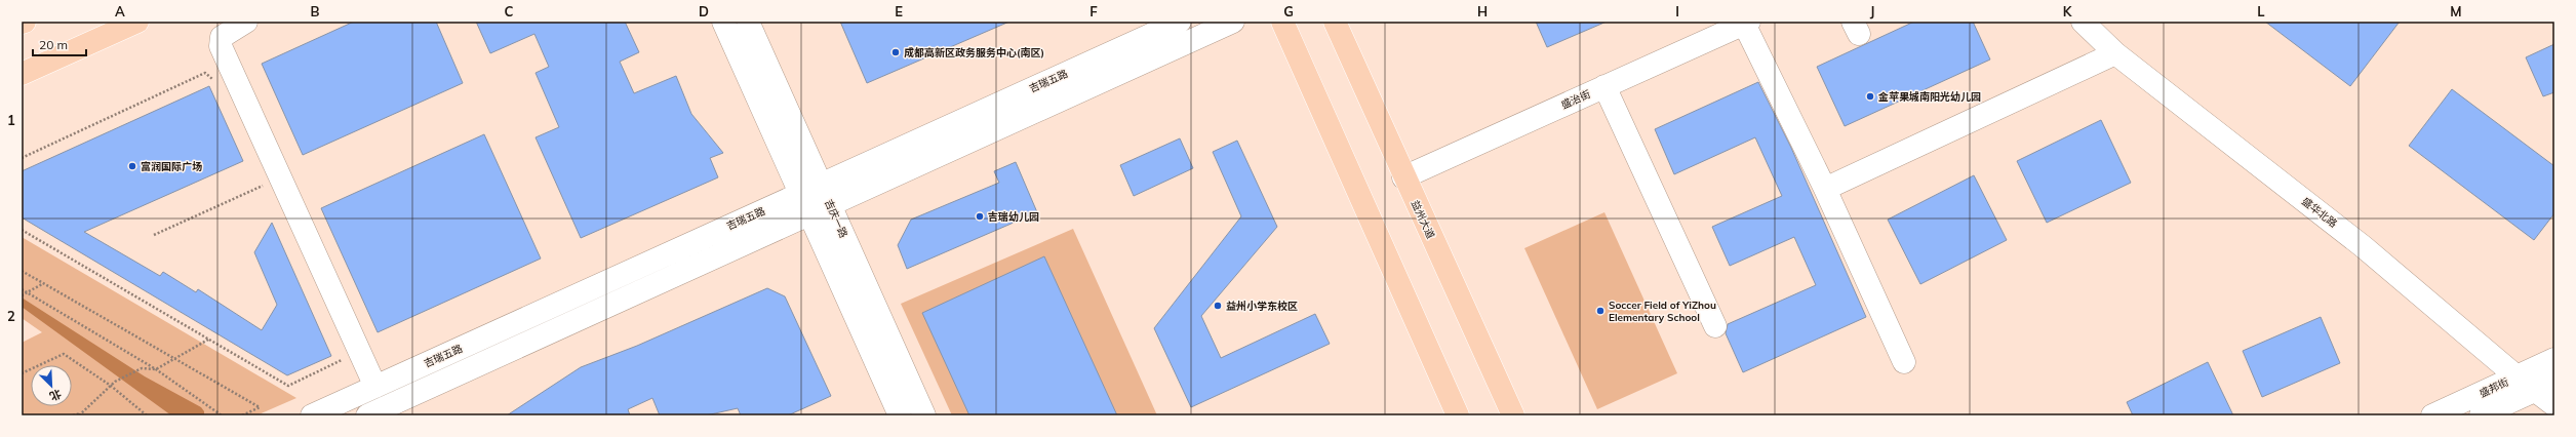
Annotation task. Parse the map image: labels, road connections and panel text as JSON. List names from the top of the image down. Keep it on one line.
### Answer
{"streets":{"main road":["益州大道"],"street":["吉瑞五路","盛治街","盛华北路","吉庆一路","盛邦街"]},"crossings":[["吉瑞五路","吉庆一路"],["盛治街","益州大道"],["盛华北路","盛邦街"]],"places":["成都高新区政务服务中心(南区)","金苹果城南阳光幼儿园","富润国际广场","吉瑞幼儿园","益州小学东校区","Soccer Field of YiZhou Elementary School"],"scale_bar":"20 m","north":"bottom right","grid":{"columns":["A","B","C","D","E","F","G","H","I","J","K","L","M"],"rows":["1","2"]}}
